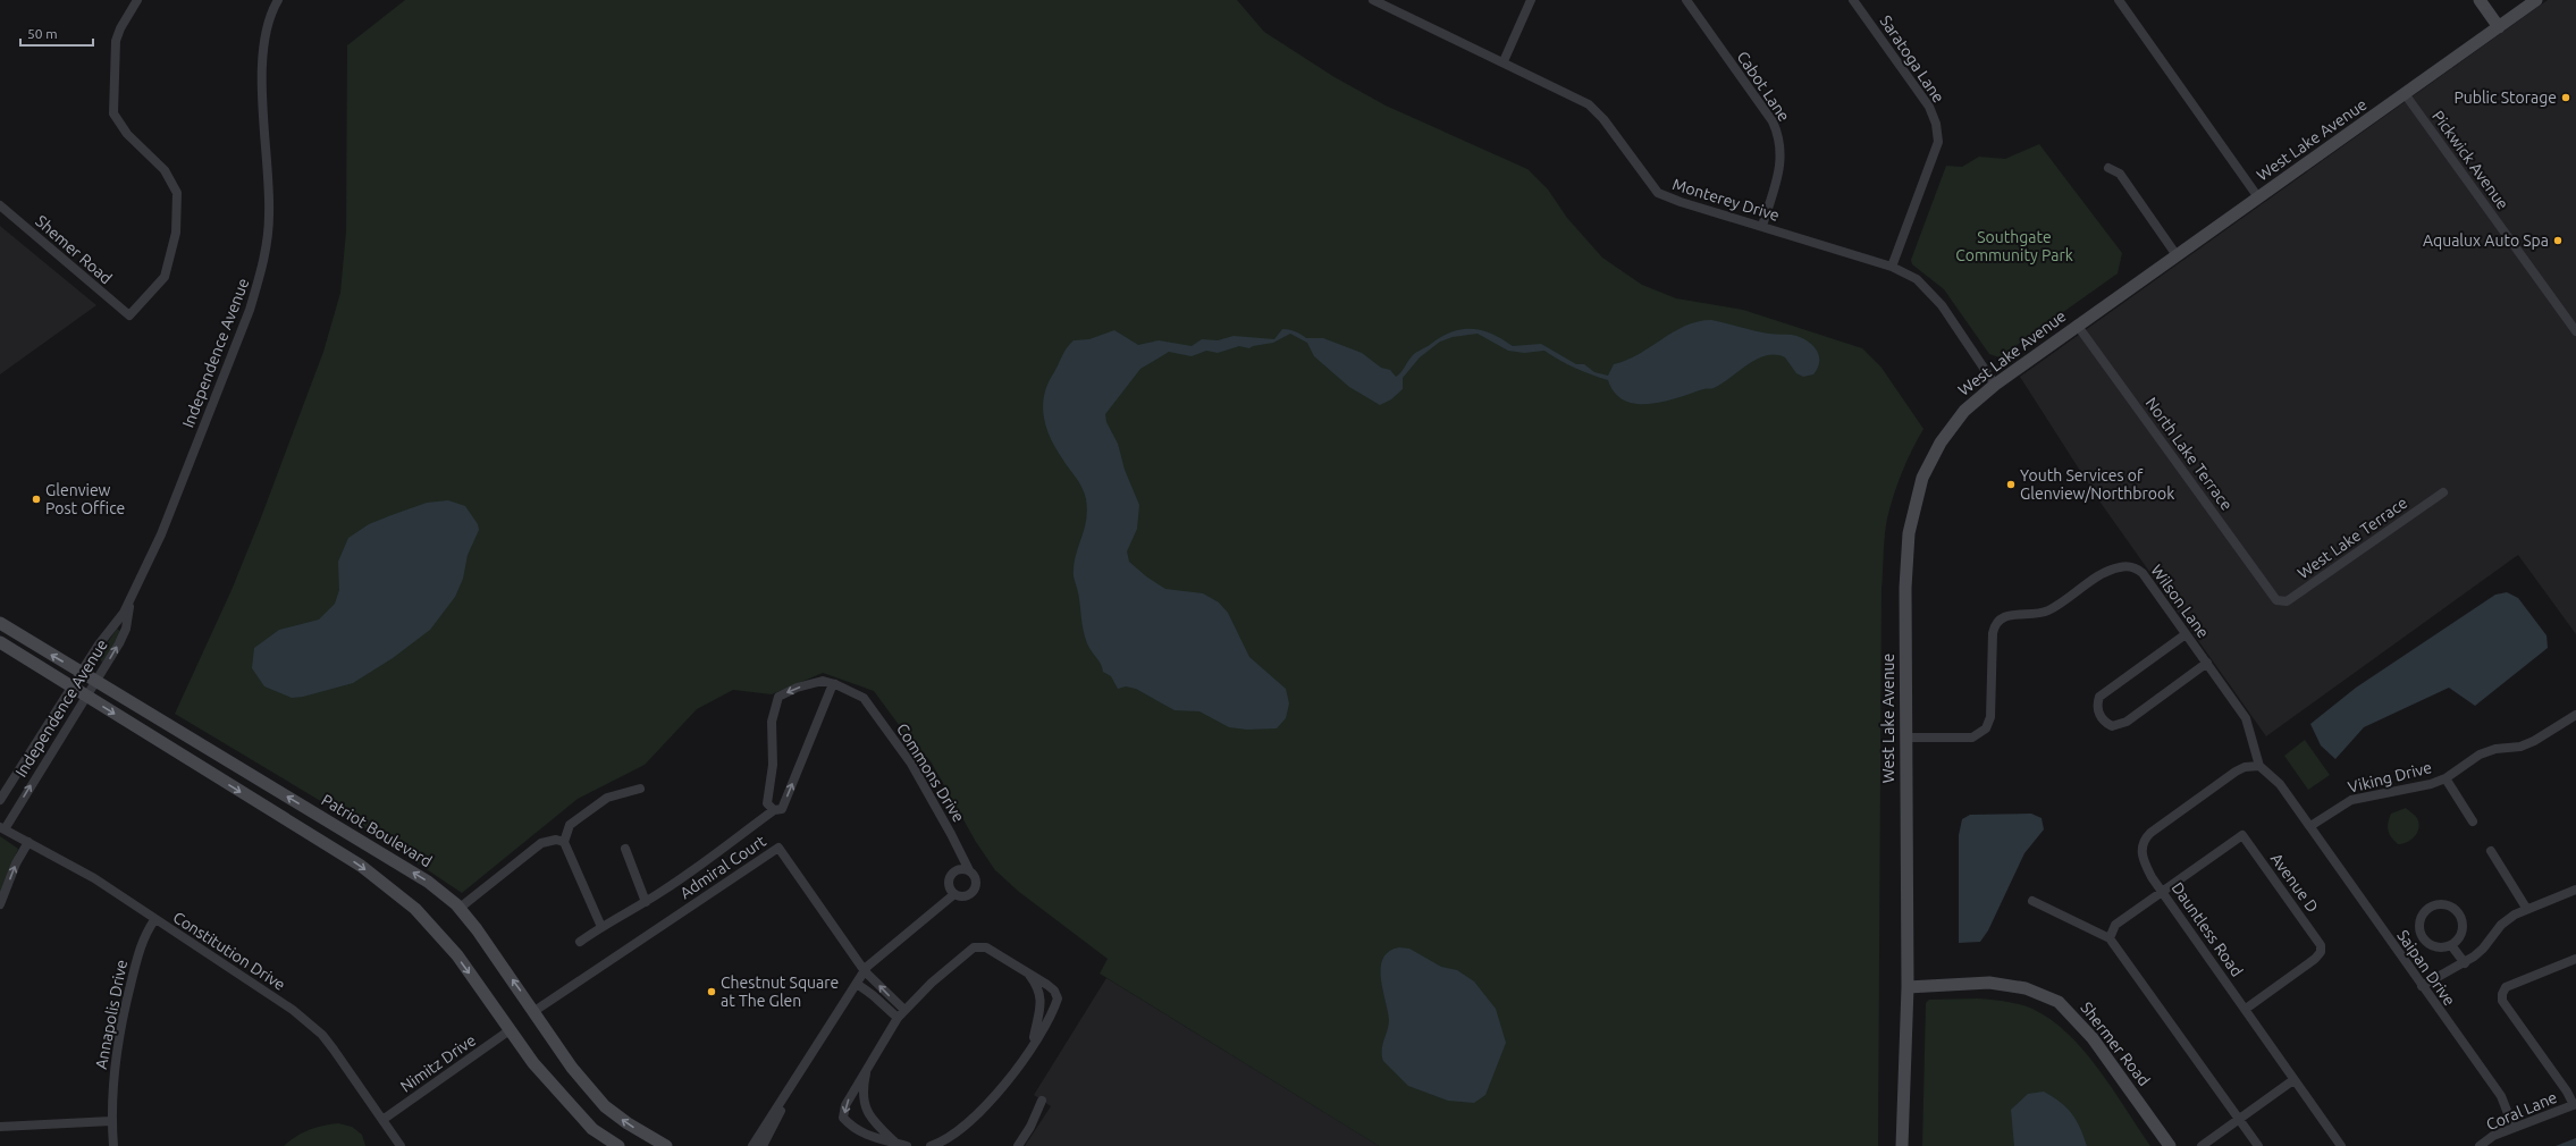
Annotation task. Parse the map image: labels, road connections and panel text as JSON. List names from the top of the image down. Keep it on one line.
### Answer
{"streets":{"street":["Saratoga Lane","Cabot Lane","West Lake Avenue","Pickwick Avenue","Monterey Drive","Shemer Road","Independence Avenue","North Lake Terrace","West Lake Terrace","Wilson Lane","Commons Drive","Viking Drive","Patriot Boulevard","Admiral Court","Avenue D","Dauntless Road","Constitution Drive","Saipan Drive","Annapolis Drive","Shermer Road","Nimitz Drive","Coral Lane"]},"crossings":[["Saratoga Lane","Monterey Drive"],["Cabot Lane","Monterey Drive"],["West Lake Avenue","Pickwick Avenue"],["West Lake Avenue","Monterey Drive"],["West Lake Avenue","North Lake Terrace"],["West Lake Avenue","Wilson Lane"],["West Lake Avenue","Shermer Road"],["Independence Avenue","Patriot Boulevard"],["Independence Avenue","Constitution Drive"],["North Lake Terrace","West Lake Terrace"],["Wilson Lane","Dauntless Road"],["Wilson Lane","Saipan Drive"],["Viking Drive","Saipan Drive"],["Patriot Boulevard","Admiral Court"],["Avenue D","Dauntless Road"],["Dauntless Road","Saipan Drive"],["Constitution Drive","Annapolis Drive"],["Constitution Drive","Nimitz Drive"],["Saipan Drive","Coral Lane"]],"parks":["Southgate Community Park"],"places":["Public Storage","Aqualux Auto Spa","Youth Services of Glenview/Northbrook","Glenview Post Office","Chestnut Square at The Glen"],"scale_bar":"50 m"}
